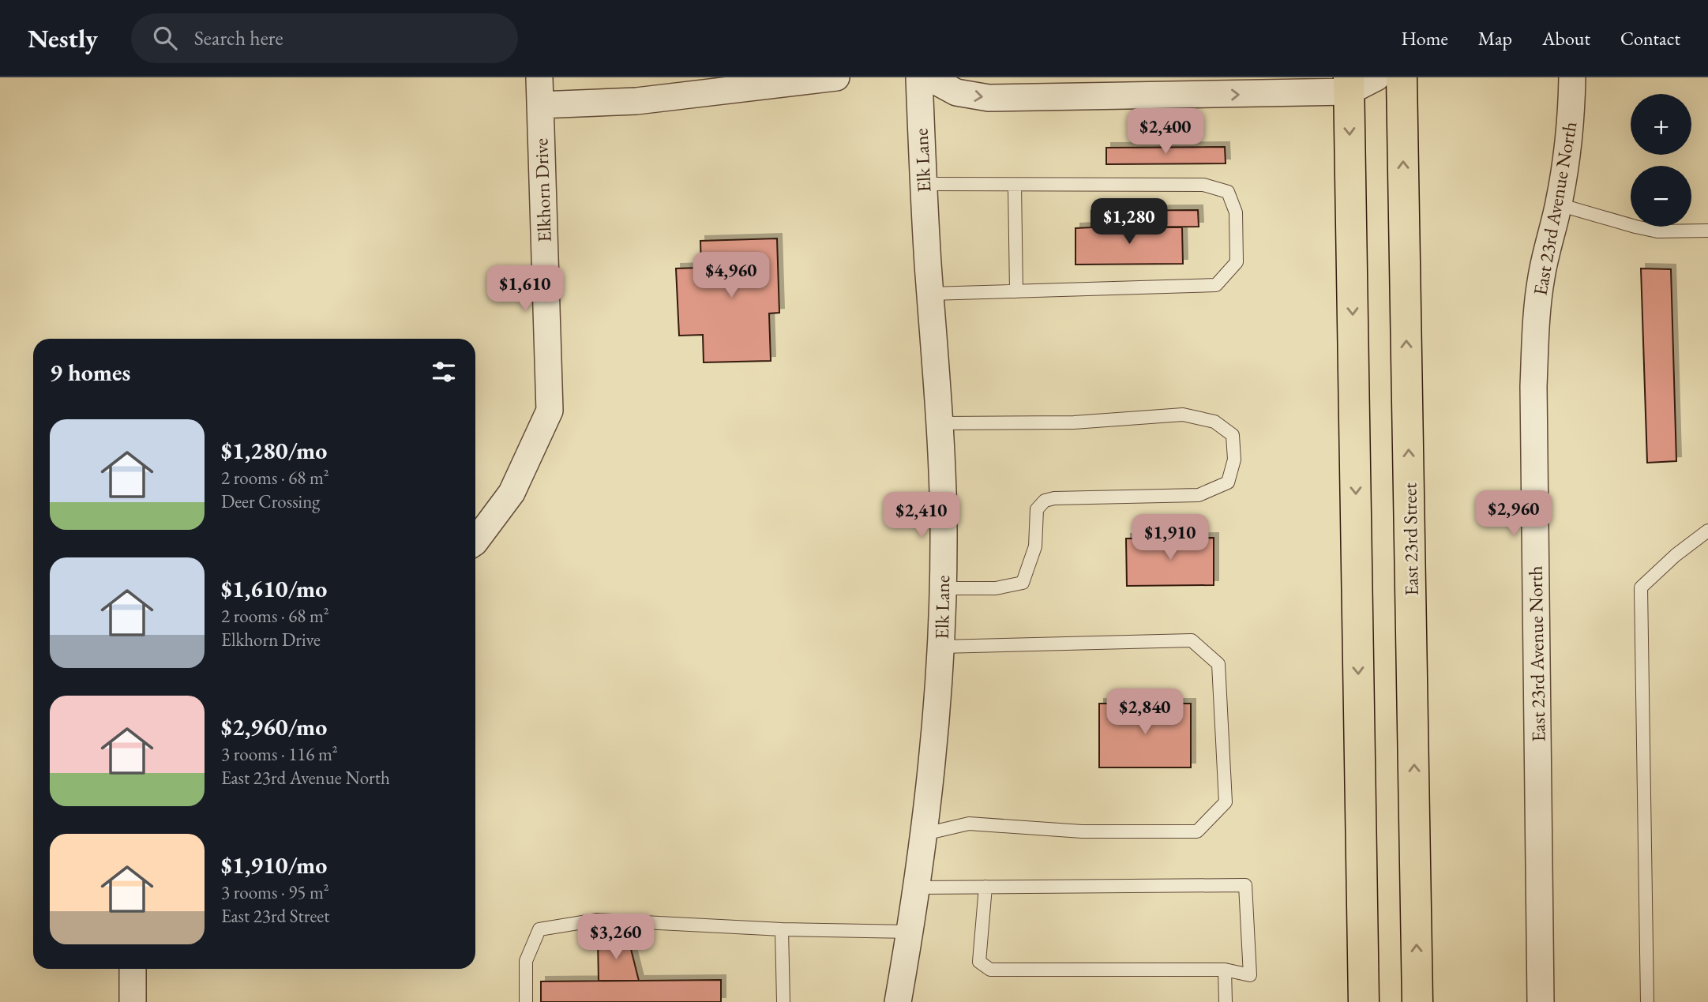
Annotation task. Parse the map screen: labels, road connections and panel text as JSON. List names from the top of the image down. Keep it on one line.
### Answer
{"streets":{"main road":["East 23rd Street"],"street":["Elk Lane","Elkhorn Drive","East 23rd Avenue North"]},"page":{"header":"Nestly","search":"Search here","nav":["Home","Map","About","Contact"],"map_buttons":["+","−"],"price":["$2,400","$1,280","$4,960","$1,610","$2,960","$2,410","$1,910","$2,840","$3,260"],"heading":"9 homes","list":[{"name":"$1,280/mo","note":"2 rooms · 68 m² · Deer Crossing"},{"name":"$1,610/mo","note":"2 rooms · 68 m² · Elkhorn Drive"},{"name":"$2,960/mo","note":"3 rooms · 116 m² · East 23rd Avenue North"},{"name":"$1,910/mo","note":"3 rooms · 95 m² · East 23rd Street"}]}}
